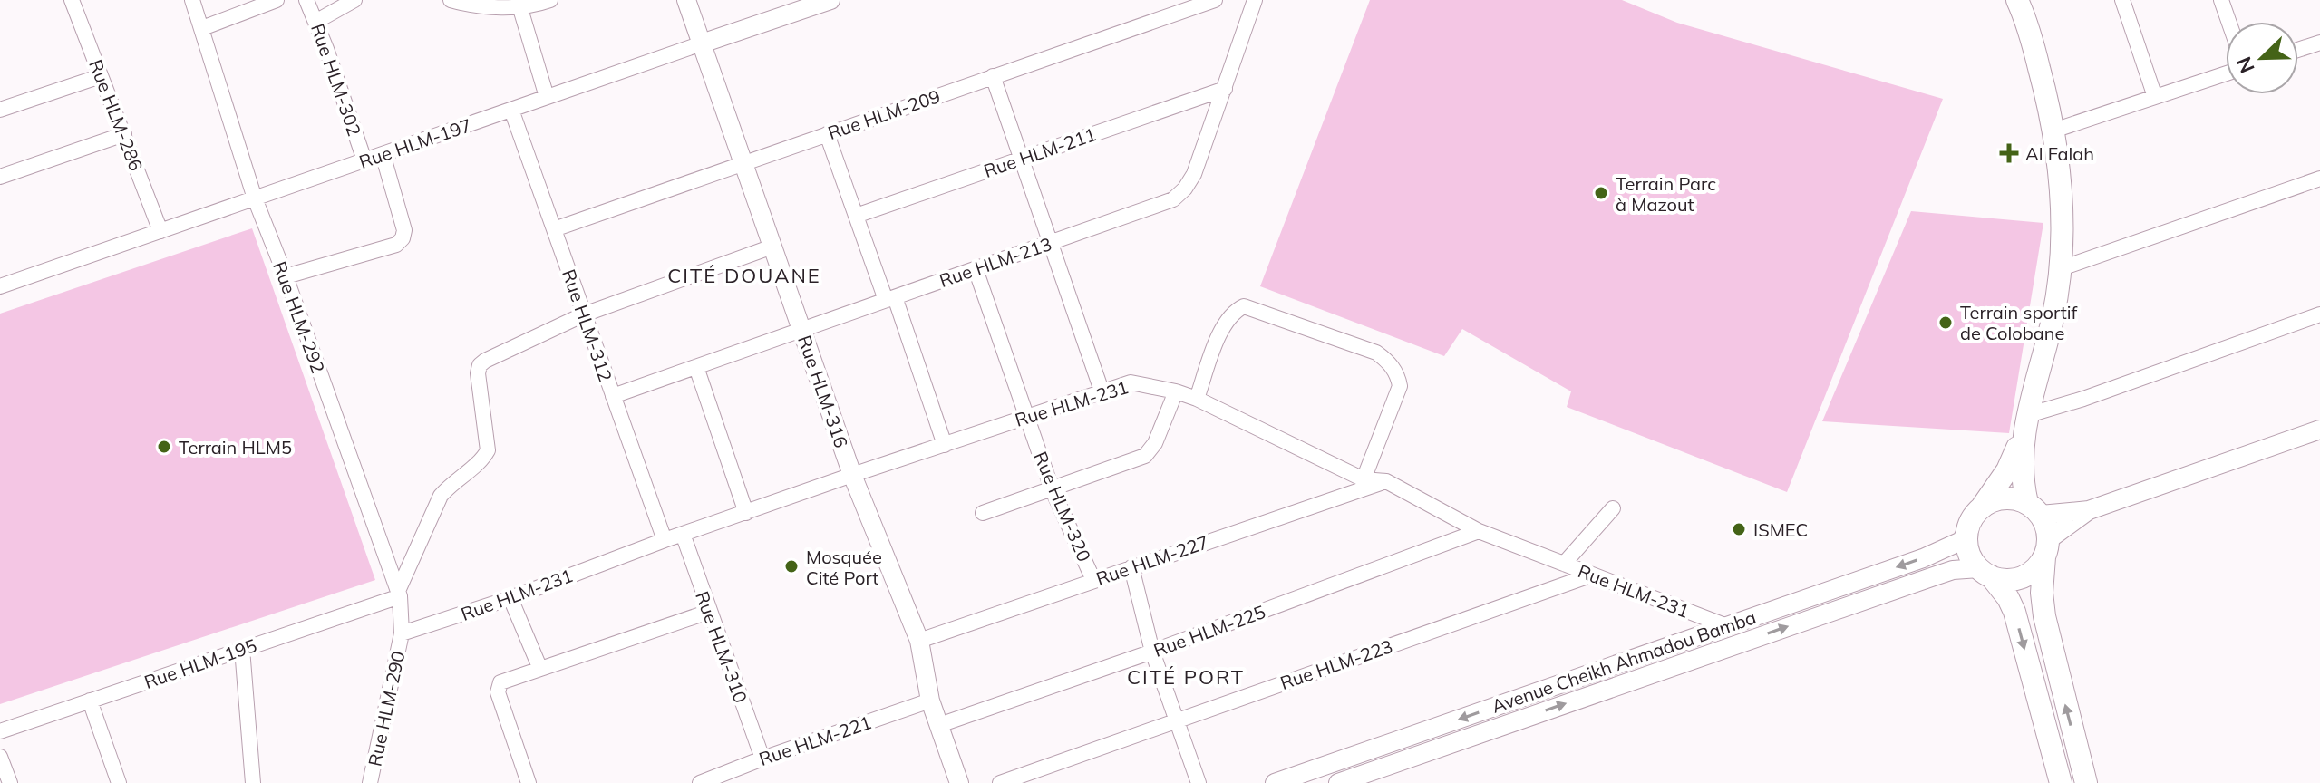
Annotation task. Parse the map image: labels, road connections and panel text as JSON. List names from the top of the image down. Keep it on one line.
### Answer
{"streets":{"street":["Rue HLM-302","Rue HLM-209","Rue HLM-286","Rue HLM-197","Rue HLM-211","Rue HLM-213","Rue HLM-292","Rue HLM-312","Rue HLM-316","Rue HLM-231","Rue HLM-320","Rue HLM-227","Rue HLM-225","Rue HLM-310","Avenue Cheikh Ahmadou Bamba","Rue HLM-195","Rue HLM-223","Rue HLM-290","Rue HLM-221"]},"crossings":[["Rue HLM-302","Rue HLM-197"],["Rue HLM-209","Rue HLM-312"],["Rue HLM-209","Rue HLM-316"],["Rue HLM-286","Rue HLM-197"],["Rue HLM-197","Rue HLM-292"],["Rue HLM-197","Rue HLM-312"],["Rue HLM-197","Rue HLM-316"],["Rue HLM-211","Rue HLM-213"],["Rue HLM-213","Rue HLM-312"],["Rue HLM-213","Rue HLM-316"],["Rue HLM-213","Rue HLM-320"],["Rue HLM-292","Rue HLM-231"],["Rue HLM-292","Rue HLM-195"],["Rue HLM-292","Rue HLM-290"],["Rue HLM-312","Rue HLM-231"],["Rue HLM-316","Rue HLM-231"],["Rue HLM-316","Rue HLM-227"],["Rue HLM-316","Rue HLM-225"],["Rue HLM-316","Rue HLM-221"],["Rue HLM-231","Rue HLM-320"],["Rue HLM-231","Rue HLM-227"],["Rue HLM-231","Rue HLM-225"],["Rue HLM-231","Rue HLM-310"],["Rue HLM-231","Avenue Cheikh Ahmadou Bamba"],["Rue HLM-231","Rue HLM-223"],["Rue HLM-231","Rue HLM-290"],["Rue HLM-320","Rue HLM-227"],["Rue HLM-310","Rue HLM-221"]],"districts":["CITÉ DOUANE","CITÉ PORT"],"places":{"health":["Al Falah"],"other":["Terrain Parc à Mazout","Terrain sportif de Colobane","Terrain HLM5","ISMEC","Mosquée Cité Port"]},"north":"bottom left"}
